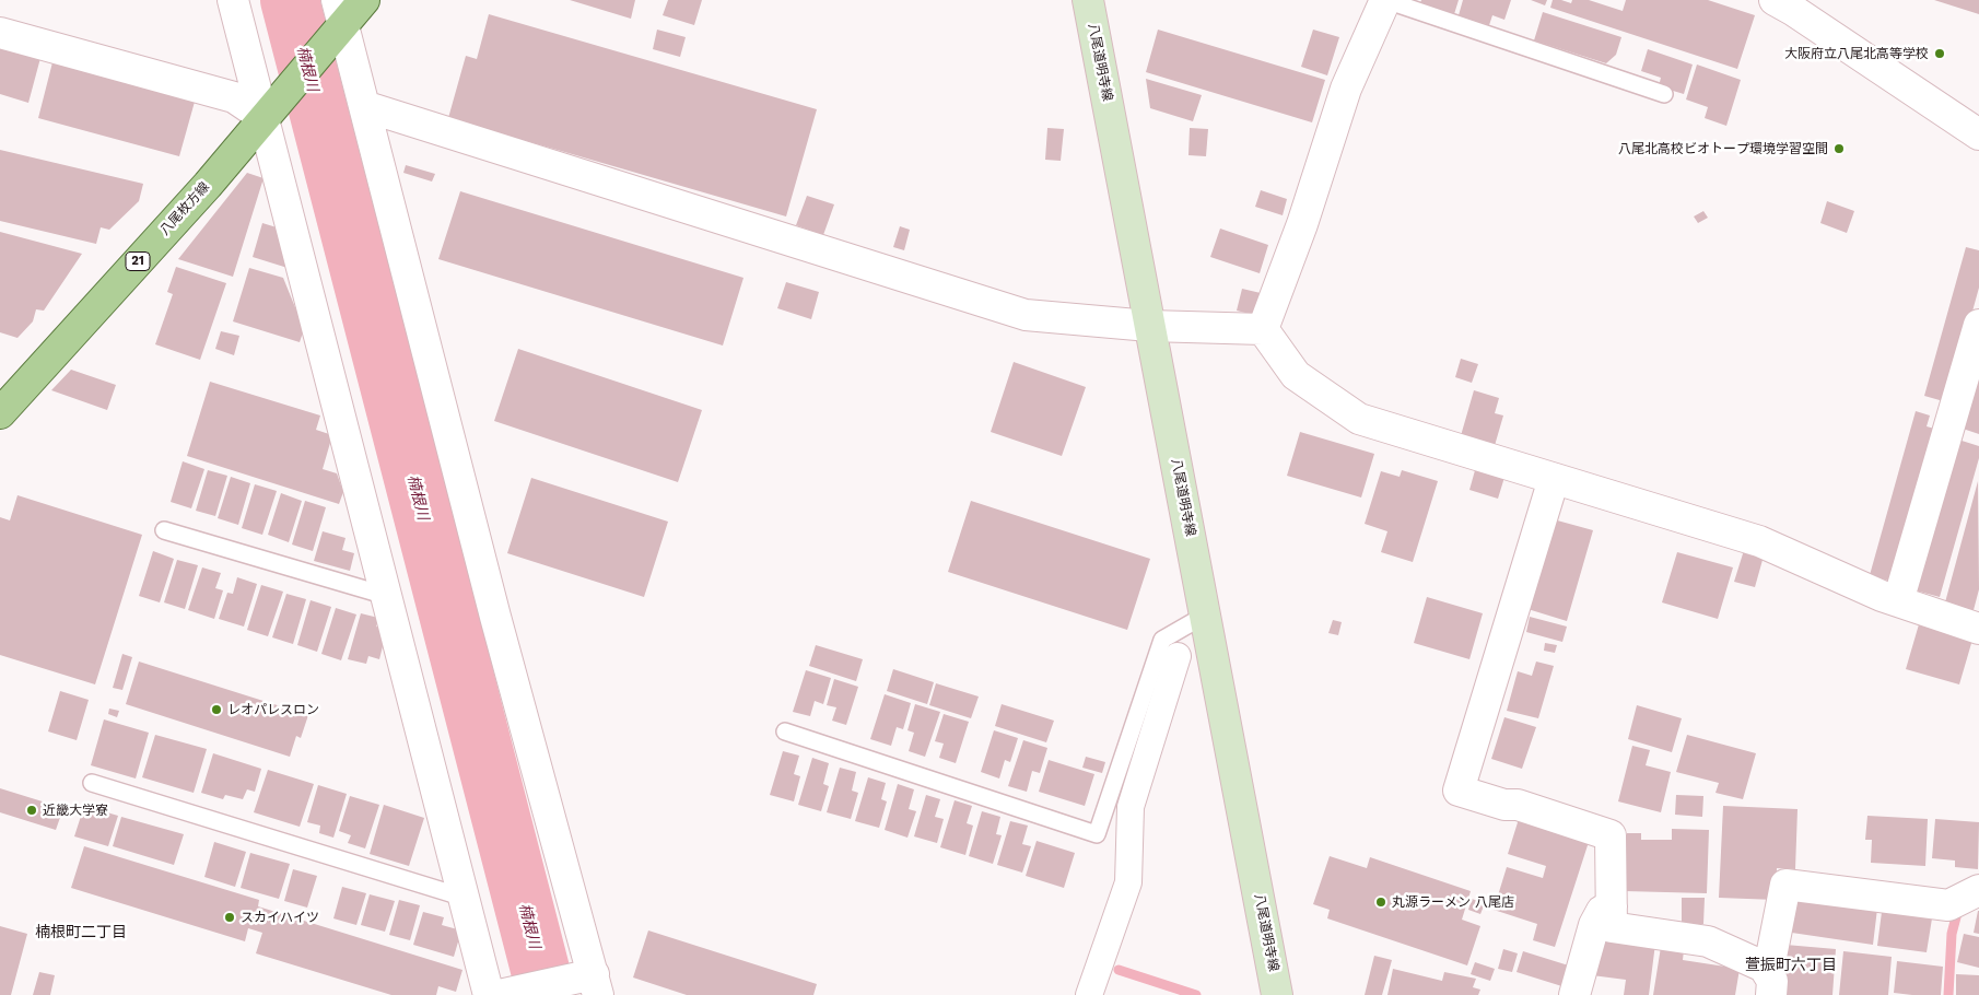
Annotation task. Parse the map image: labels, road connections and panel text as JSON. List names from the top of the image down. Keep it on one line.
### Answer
{"streets":{"main road":["八尾道明寺線","八尾枚方線","21"]},"districts":["楠根町二丁目","萱振町六丁目"],"water":["楠根川"],"places":["大阪府立八尾北高等学校","八尾北高校ビオトープ環境学習空間","レオパレスロン","近畿大学寮","丸源ラーメン 八尾店","スカイハイツ"]}
